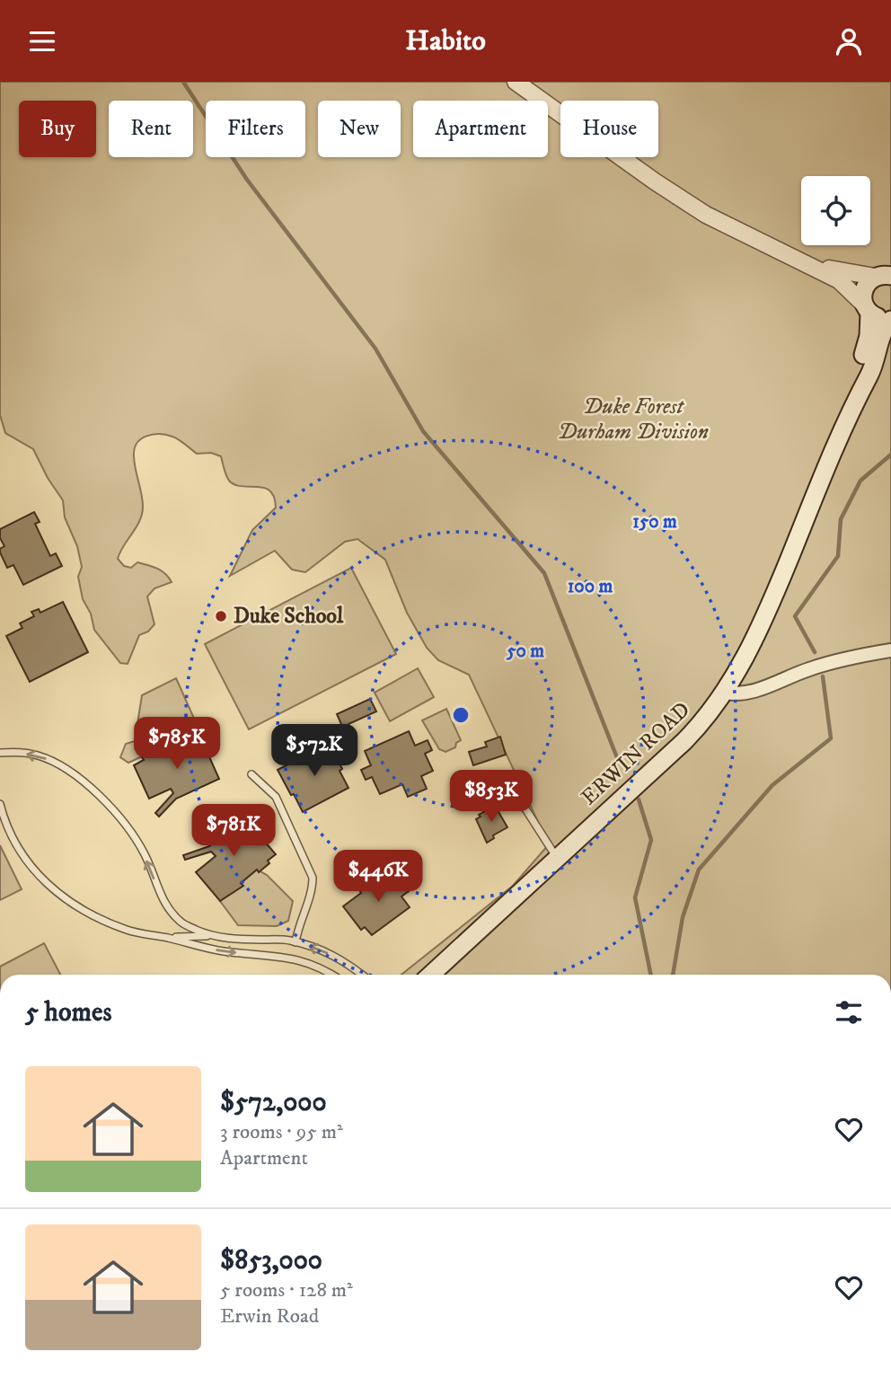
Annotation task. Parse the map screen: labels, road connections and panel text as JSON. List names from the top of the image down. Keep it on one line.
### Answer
{"streets":{"main road":["ERWIN ROAD"]},"parks":["Duke Forest Durham Division"],"places":["Duke School"],"page":{"header":"Habito","chip":["Buy","Rent","Filters","New","Apartment","House"],"price":["$785K","$572K","$853K","$781K","$446K"],"heading":"5 homes","list":[{"name":"$572,000","note":"3 rooms · 95 m² · Apartment"},{"name":"$853,000","note":"5 rooms · 128 m² · Erwin Road"}]},"rings":["150 m","100 m","50 m"]}
